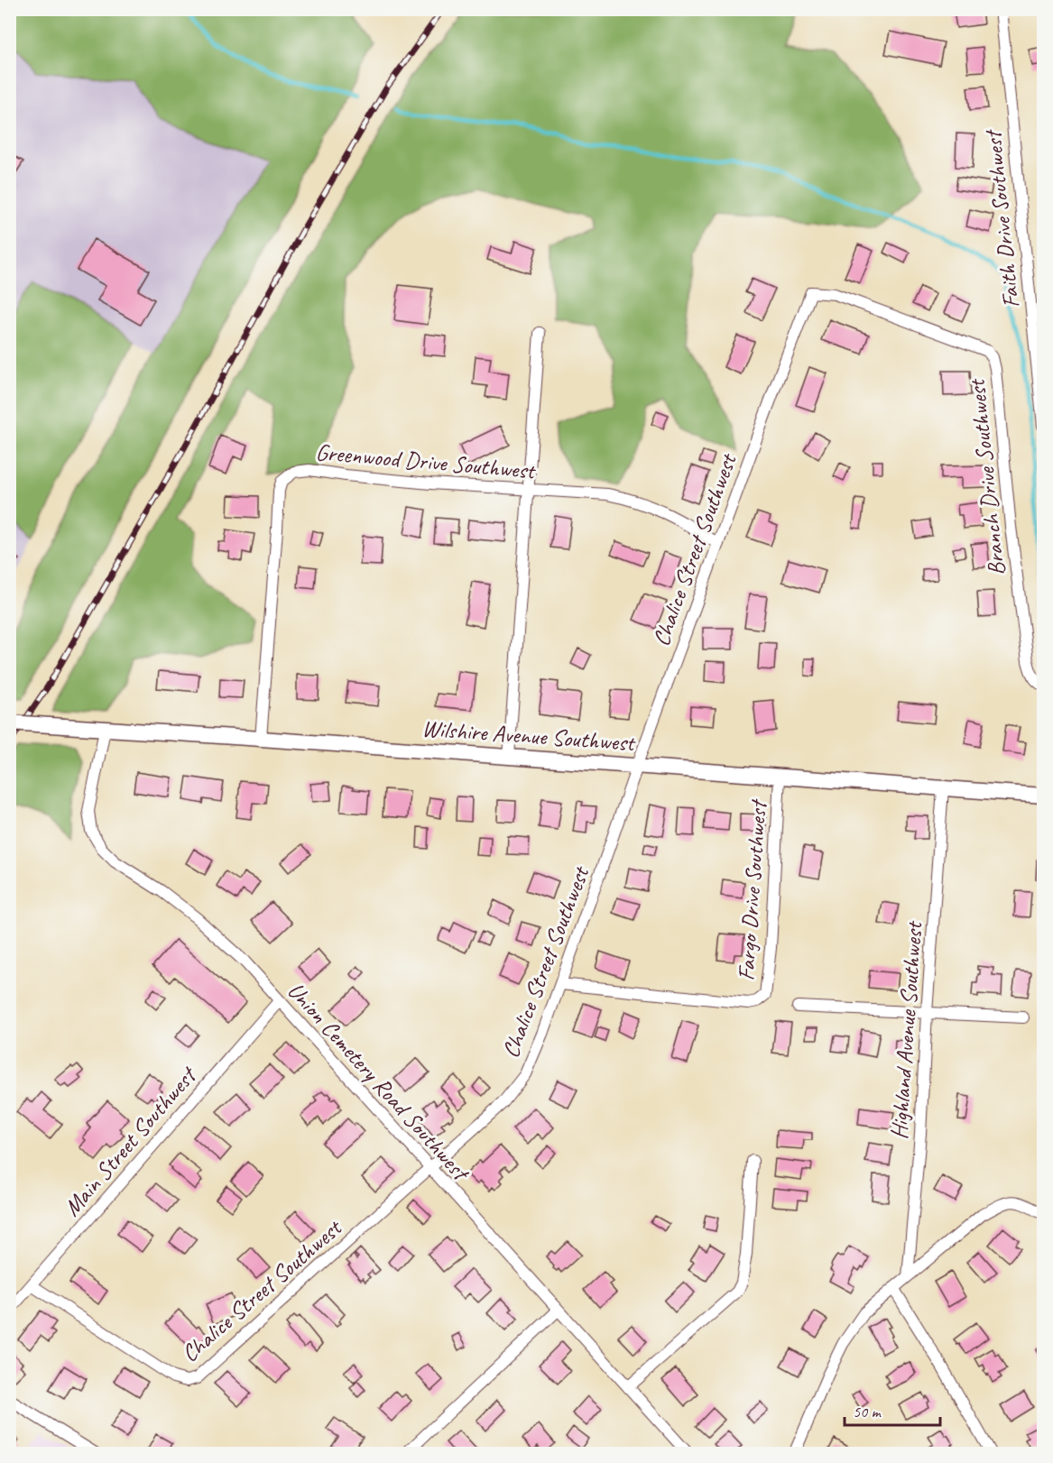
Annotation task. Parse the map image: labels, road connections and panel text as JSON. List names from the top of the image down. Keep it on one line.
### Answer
{"streets":{"street":["Faith Drive Southwest","Greenwood Drive Southwest","Branch Drive Southwest","Chalice Street Southwest","Wilshire Avenue Southwest","Fargo Drive Southwest","Highland Avenue Southwest","Union Cemetery Road Southwest","Main Street Southwest"]},"crossings":[["Greenwood Drive Southwest","Chalice Street Southwest"],["Greenwood Drive Southwest","Wilshire Avenue Southwest"],["Branch Drive Southwest","Chalice Street Southwest"],["Chalice Street Southwest","Wilshire Avenue Southwest"],["Chalice Street Southwest","Fargo Drive Southwest"],["Chalice Street Southwest","Union Cemetery Road Southwest"],["Chalice Street Southwest","Main Street Southwest"],["Wilshire Avenue Southwest","Fargo Drive Southwest"],["Wilshire Avenue Southwest","Highland Avenue Southwest"],["Wilshire Avenue Southwest","Union Cemetery Road Southwest"],["Union Cemetery Road Southwest","Main Street Southwest"]],"scale_bar":"50 m"}
